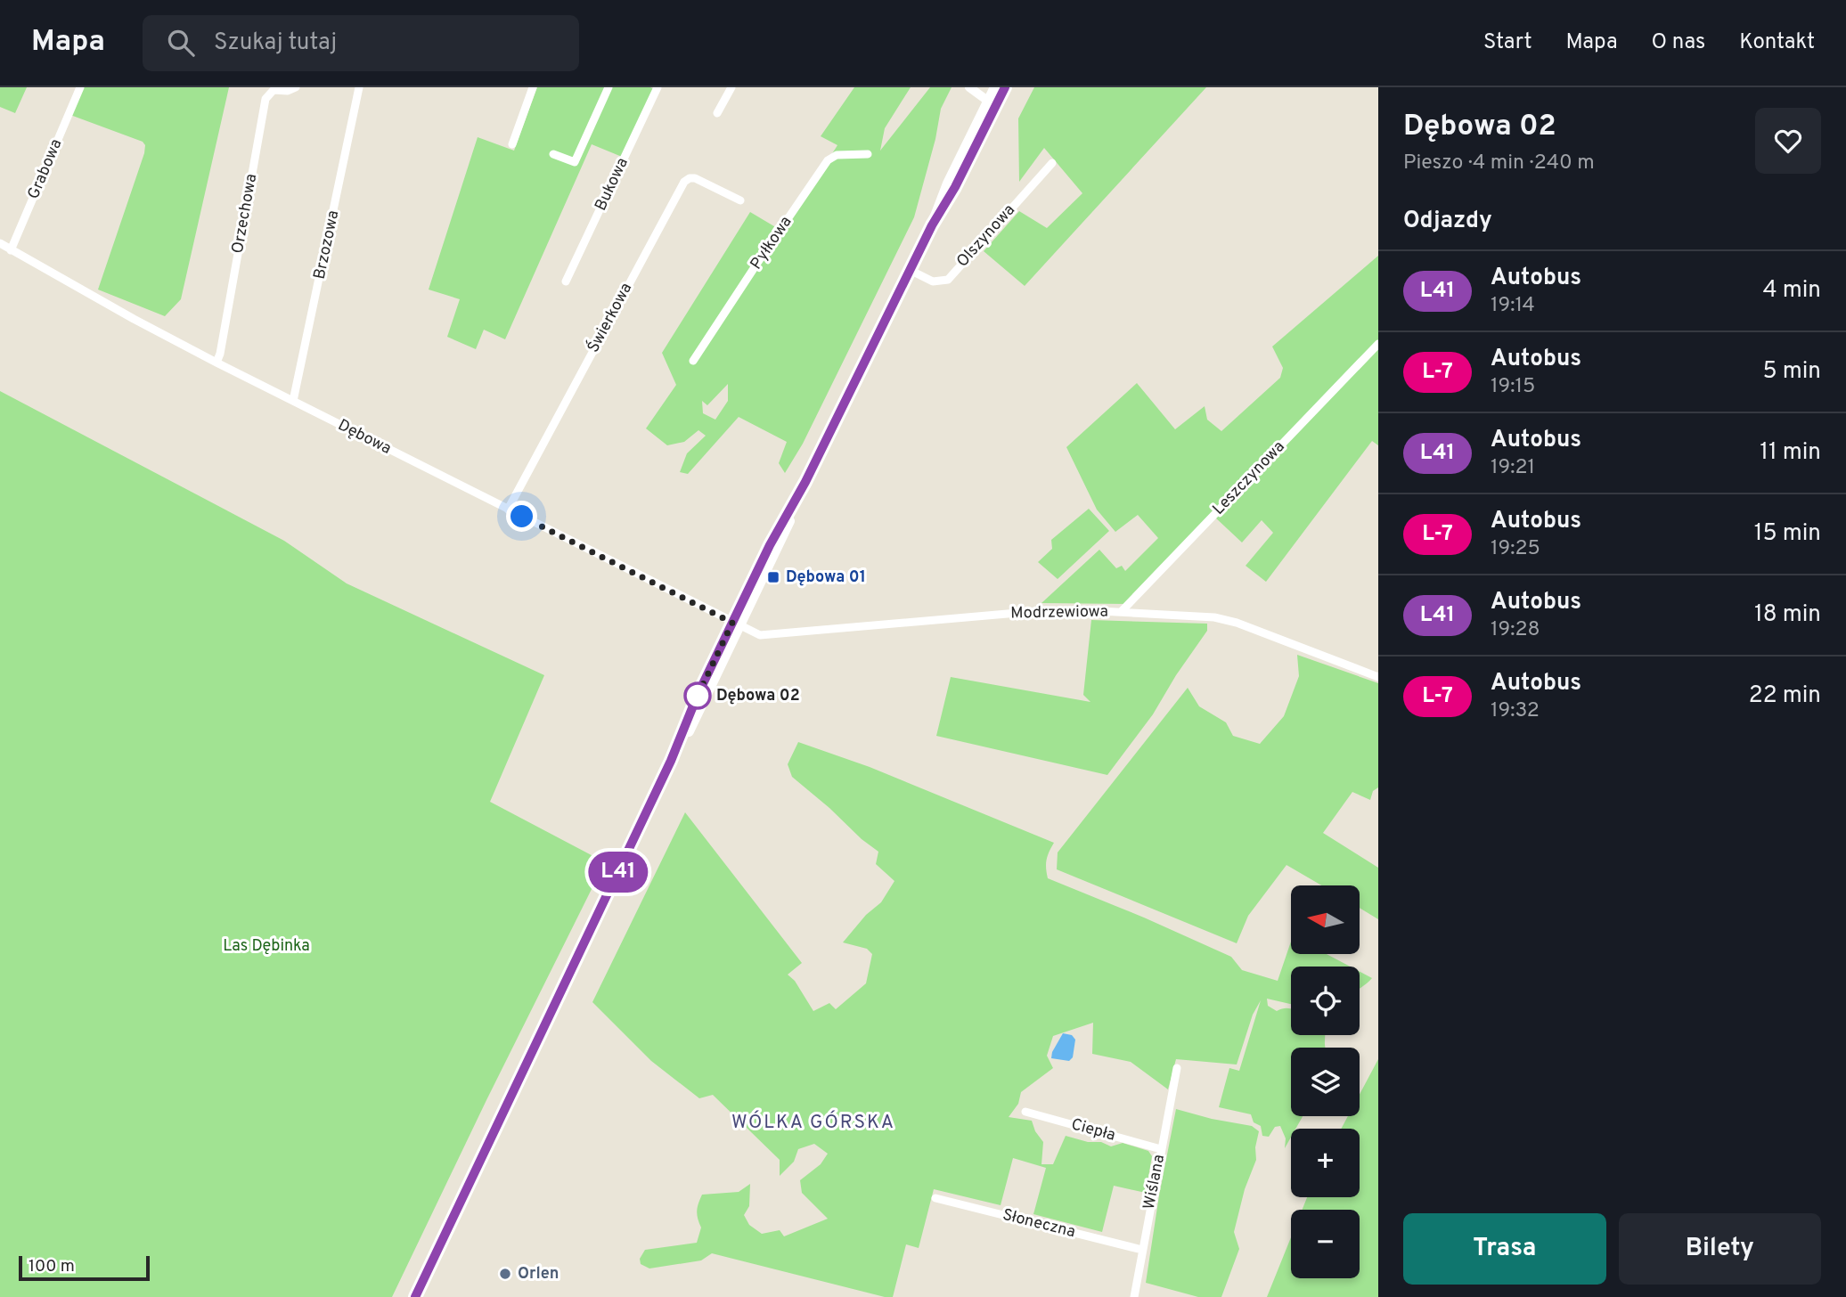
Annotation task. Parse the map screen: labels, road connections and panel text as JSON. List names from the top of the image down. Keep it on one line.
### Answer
{"streets":{"street":["Grabowa","Bukowa","Orzechowa","Olszynowa","Pyłkowa","Brzozowa","Świerkowa","Dębowa","Leszczynowa","Modrzewiowa","Ciepła","Wiślana","Słoneczna"]},"crossings":[["Grabowa","Dębowa"],["Orzechowa","Dębowa"],["Brzozowa","Dębowa"],["Świerkowa","Dębowa"],["Dębowa","Modrzewiowa"],["Leszczynowa","Modrzewiowa"],["Ciepła","Wiślana"],["Wiślana","Słoneczna"]],"districts":["WÓLKA GÓRSKA"],"parks":["Las Dębinka"],"places":{"transit":["Dębowa 01"],"other":["Dębowa 02","Orlen"]},"lines":["bus line L41"],"scale_bar":"100 m","north":"left","page":{"header":"Mapa","search":"Szukaj tutaj","nav":["Start","Mapa","O nas","Kontakt"],"on_map":"L41","heading":[["Dębowa 02","Pieszo · 4 min · 240 m"],"Odjazdy"],"list":[{"mark":"L41","name":"Autobus","note":"19:14","value":"4 min"},{"mark":"L-7","name":"Autobus","note":"19:15","value":"5 min"},{"mark":"L41","name":"Autobus","note":"19:21","value":"11 min"},{"mark":"L-7","name":"Autobus","note":"19:25","value":"15 min"},{"mark":"L41","name":"Autobus","note":"19:28","value":"18 min"},{"mark":"L-7","name":"Autobus","note":"19:32","value":"22 min"}],"map_buttons":["+","−"],"buttons":["Trasa","Bilety"],"scale":"100 m"}}
